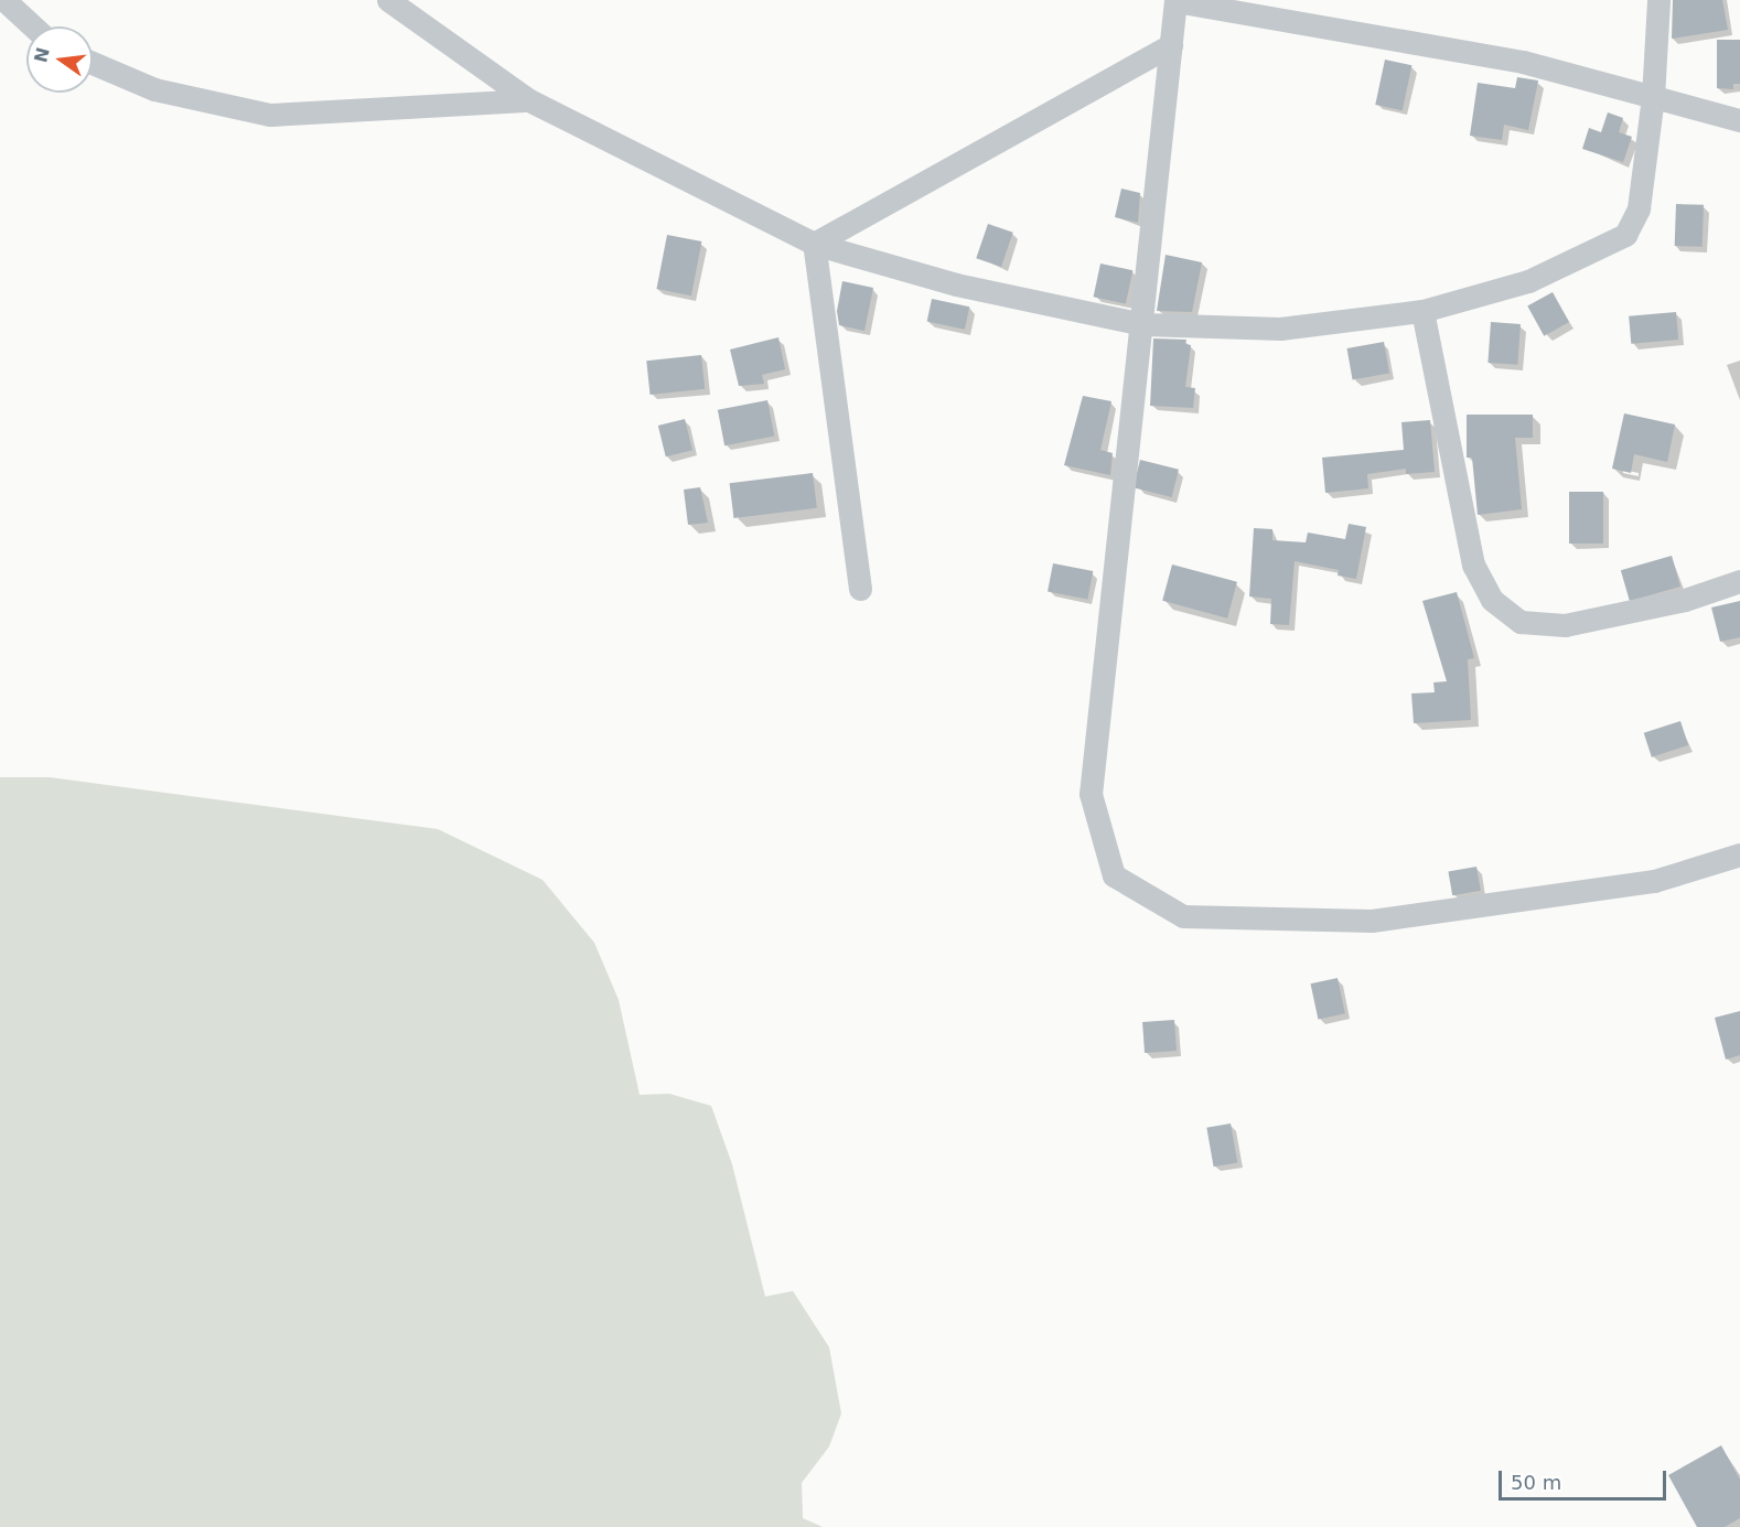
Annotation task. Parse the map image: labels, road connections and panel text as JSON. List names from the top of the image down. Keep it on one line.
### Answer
{"scale_bar":"50 m","north":"left"}
